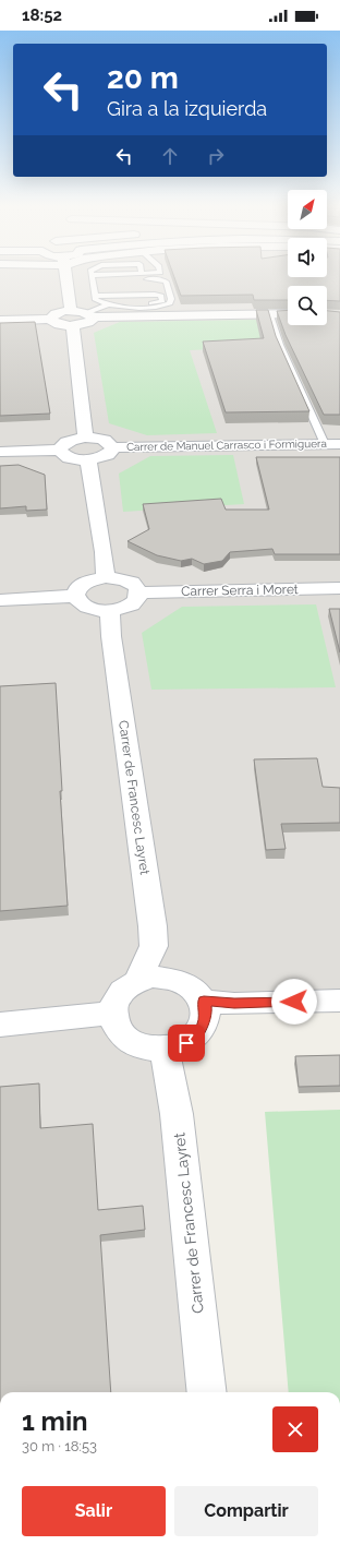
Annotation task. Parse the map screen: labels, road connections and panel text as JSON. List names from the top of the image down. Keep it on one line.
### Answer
{"streets":{"street":["Carrer de Manuel Carrasco i Formiguera","Carrer Serra i Moret","Carrer de Francesc Layret"]},"north":"top right","page":{"status":"18:52","turn":["20 m","Gira a la izquierda"],"heading":["1 min","30 m · 18:53"],"buttons":["Salir","Compartir"]}}
